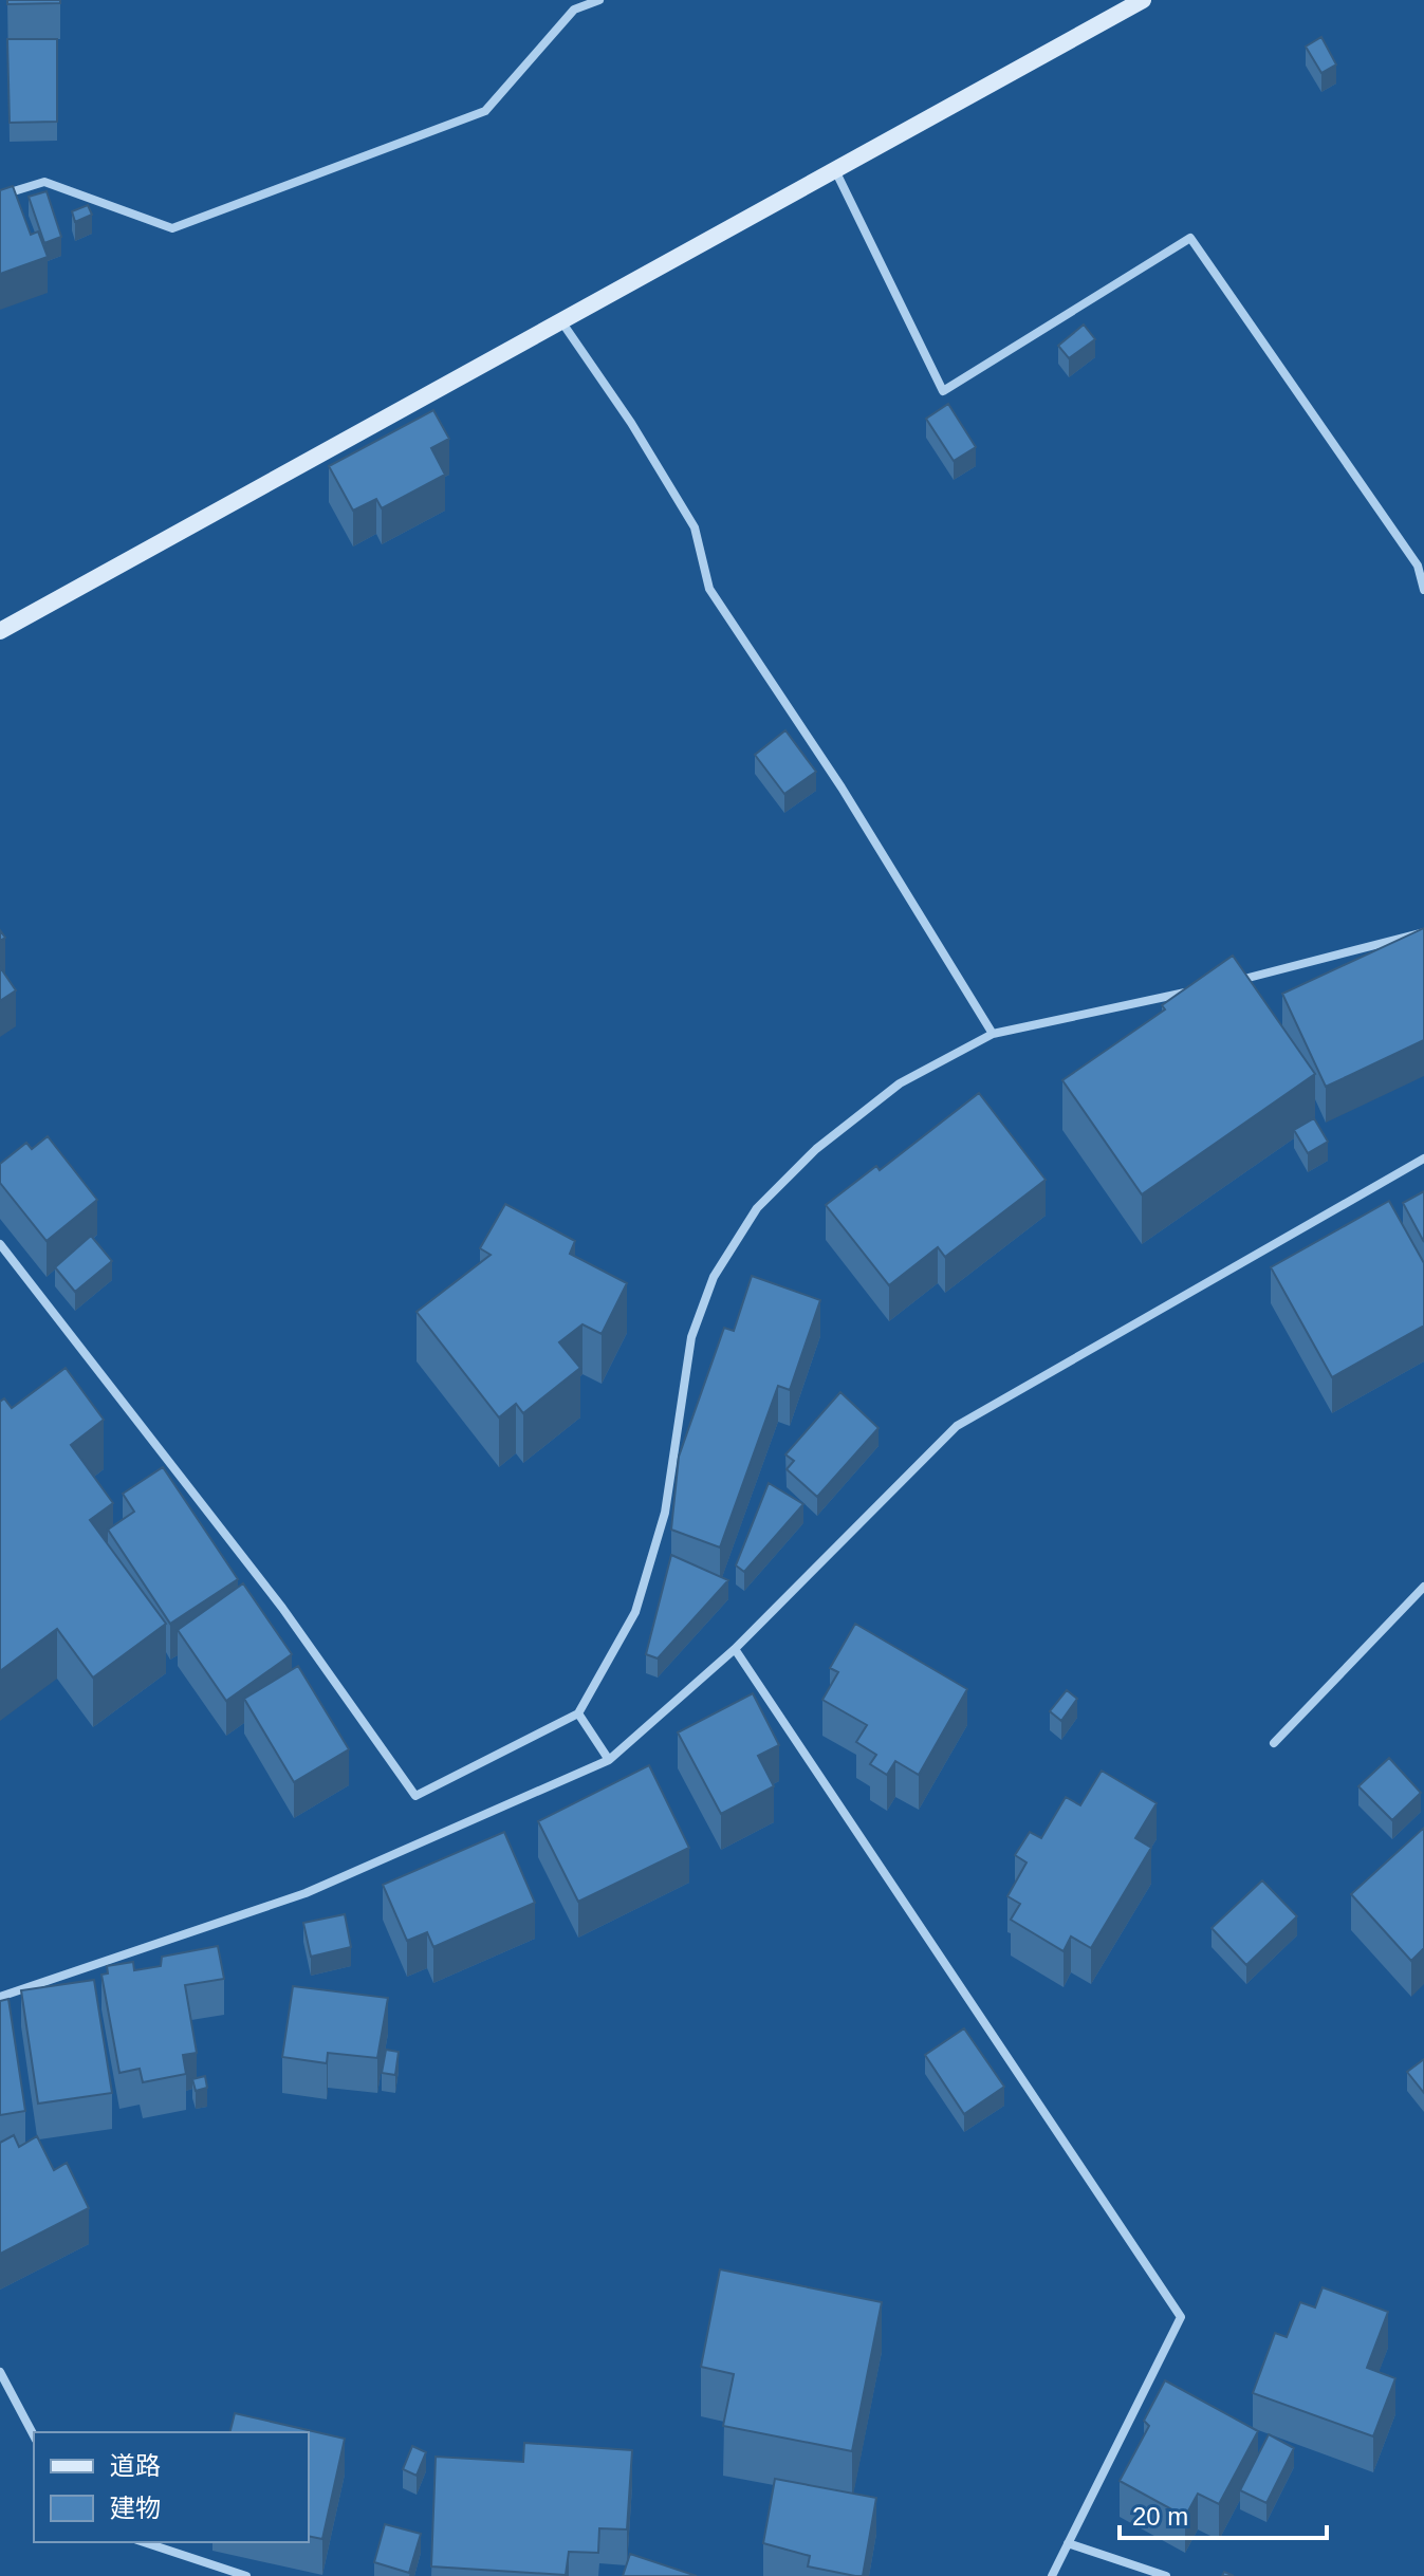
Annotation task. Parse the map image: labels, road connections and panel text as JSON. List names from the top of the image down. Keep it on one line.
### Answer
{"legend":["道路","建物"],"scale_bar":"20 m"}
